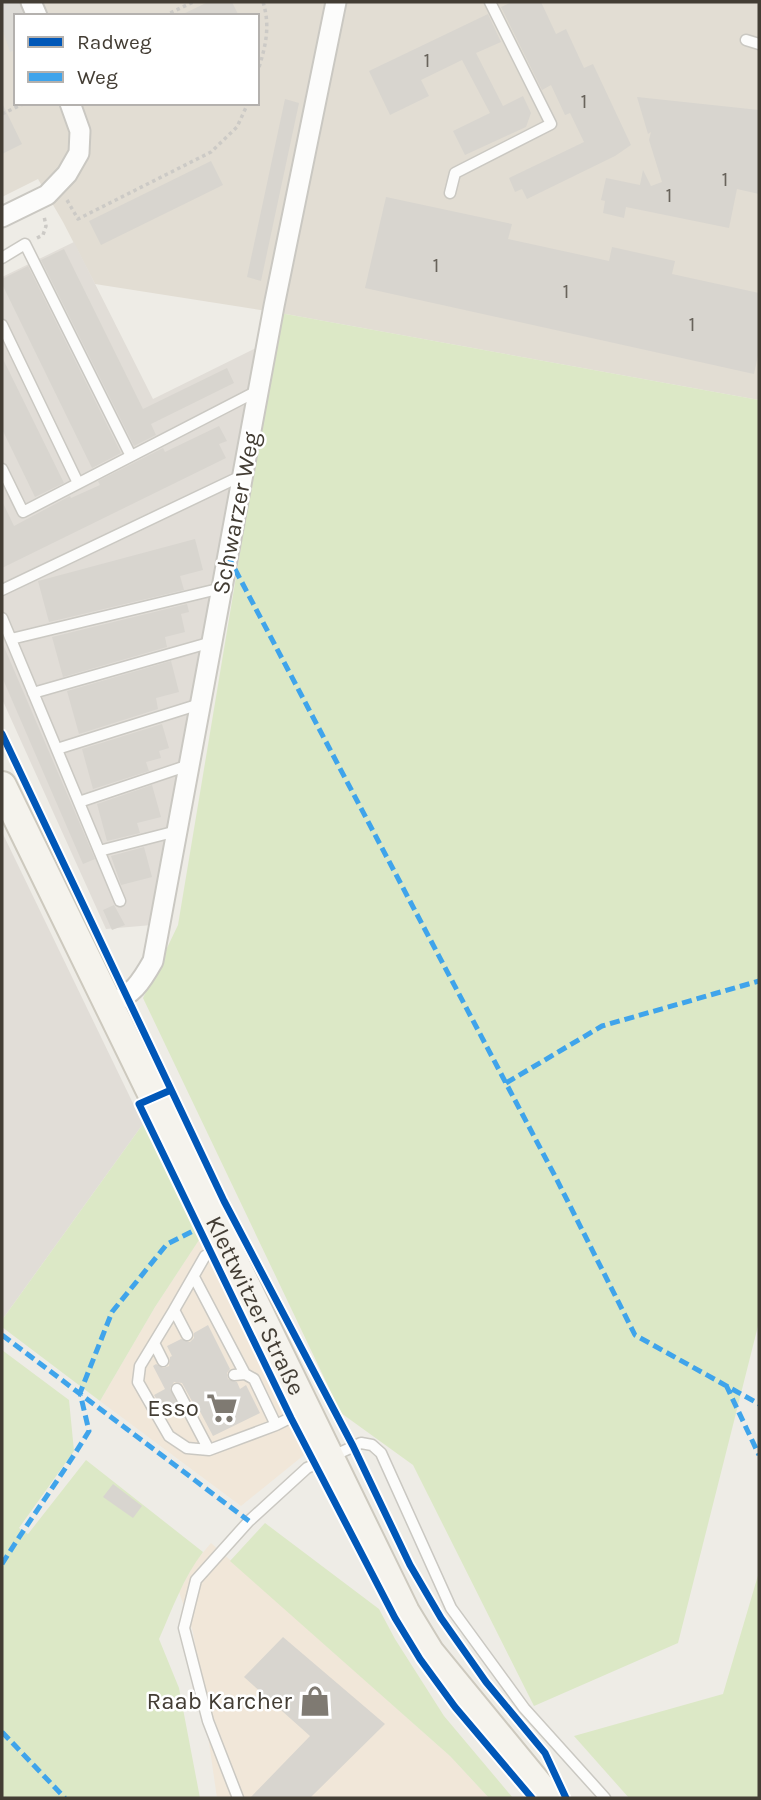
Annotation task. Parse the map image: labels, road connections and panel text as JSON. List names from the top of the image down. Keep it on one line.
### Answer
{"streets":{"main road":["Klettwitzer Straße"],"street":["Schwarzer Weg"]},"crossings":[["Schwarzer Weg","Klettwitzer Straße"]],"places":{"supermarket":["Esso"],"shop":["Raab Karcher"]},"house_numbers":["1","1","1","1","1","1","1"],"legend":["Radweg","Weg"]}
